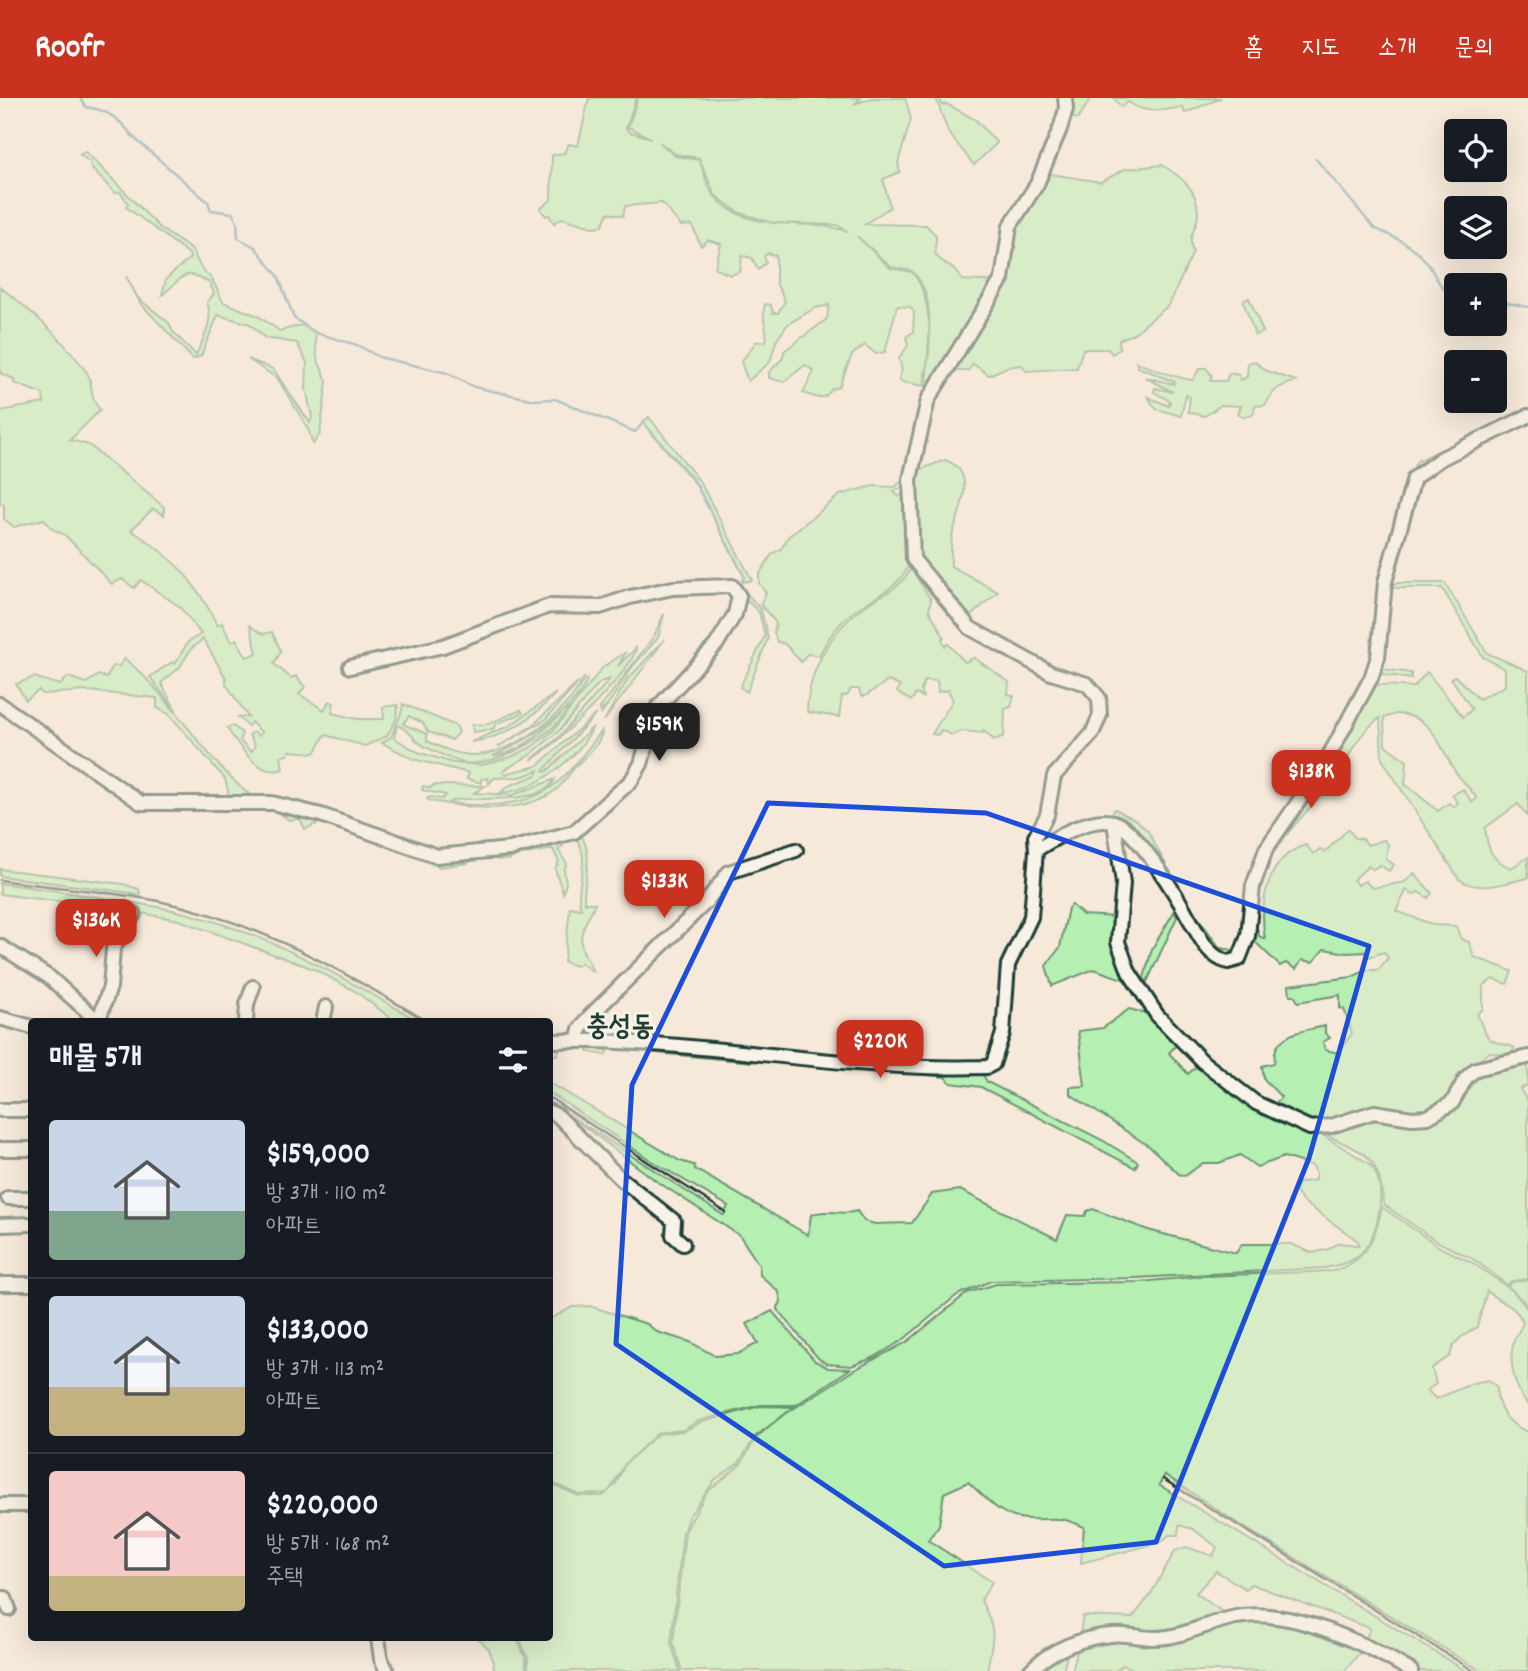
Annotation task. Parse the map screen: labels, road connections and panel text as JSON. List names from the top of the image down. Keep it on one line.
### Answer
{"districts":["충성동"],"page":{"header":"Roofr","nav":["홈","지도","소개","문의"],"map_buttons":["+","−"],"price":["$159K","$138K","$133K","$136K","$220K"],"heading":"매물 5개","list":[{"name":"$159,000","note":"방 3개 · 110 m² · 아파트"},{"name":"$133,000","note":"방 3개 · 113 m² · 아파트"},{"name":"$220,000","note":"방 5개 · 168 m² · 주택"}]}}
